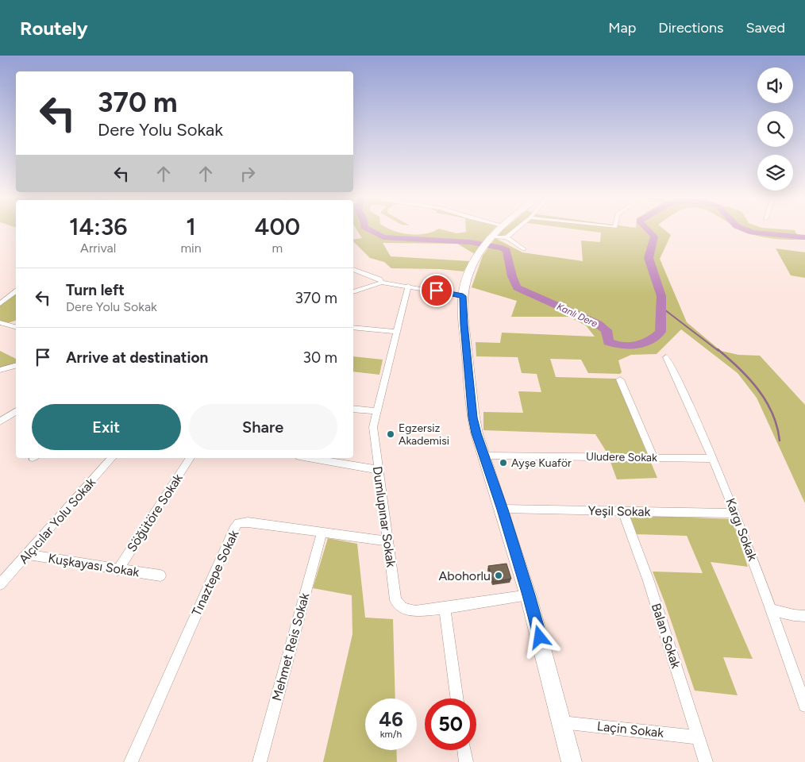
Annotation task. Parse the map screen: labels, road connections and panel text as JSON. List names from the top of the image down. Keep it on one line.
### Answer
{"streets":{"street":["Uludere Sokak","Yeşil Sokak","Söğütöre Sokak","Dumlupınar Sokak","Alçıcılar Yolu Sokak","Kargı Sokak","Kuşkayası Sokak","Tınaztepe Sokak","Balan Sokak","Mehmet Reis Sokak","Laçin Sokak"]},"crossings":[["Uludere Sokak","Kargı Sokak"],["Yeşil Sokak","Kargı Sokak"],["Yeşil Sokak","Balan Sokak"],["Söğütöre Sokak","Kuşkayası Sokak"],["Dumlupınar Sokak","Tınaztepe Sokak"],["Alçıcılar Yolu Sokak","Kuşkayası Sokak"],["Tınaztepe Sokak","Mehmet Reis Sokak"],["Balan Sokak","Laçin Sokak"]],"water":["Kanlı Dere"],"places":["Egzersiz Akademisi","Ayşe Kuaför","Abohorlu"],"page":{"header":"Routely","nav":["Map","Directions","Saved"],"turn":["370 m","Dere Yolu Sokak"],"eta":["14:36","Arrival","1","min","400","m"],"list":[{"name":"Turn left","note":"Dere Yolu Sokak","value":"370 m"},{"name":"Arrive at destination","value":"30 m"}],"buttons":["Exit","Share"],"speed":"46 km/h","limit":"50"}}
